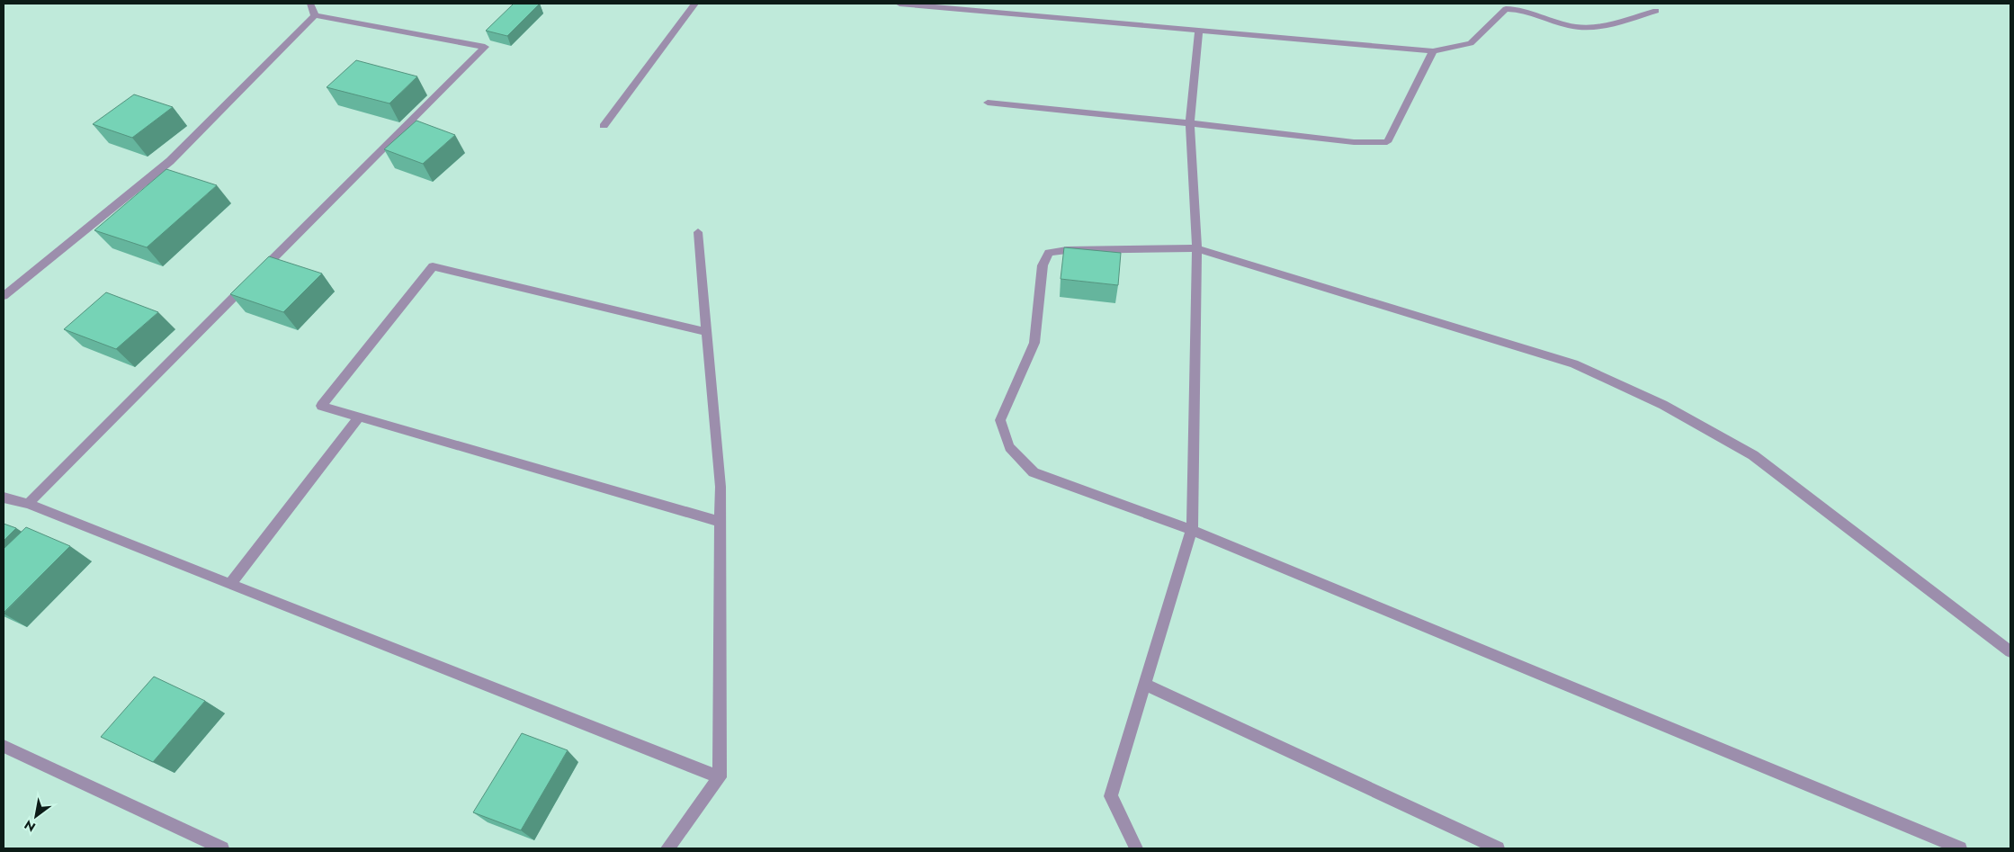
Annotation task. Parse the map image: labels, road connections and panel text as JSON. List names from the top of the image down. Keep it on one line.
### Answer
{"north":"bottom left"}
